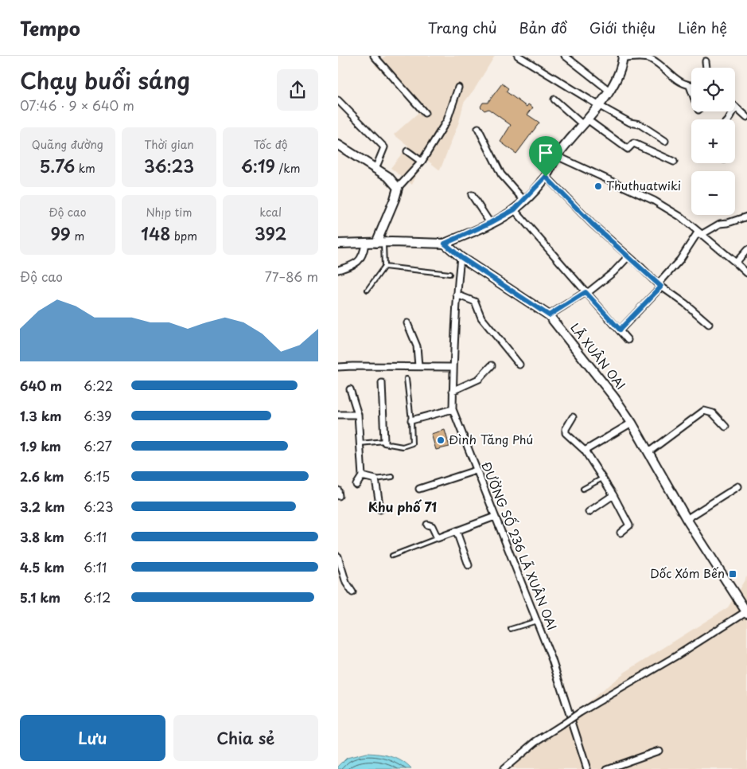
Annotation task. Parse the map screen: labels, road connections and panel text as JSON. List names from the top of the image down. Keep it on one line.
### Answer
{"streets":{"main road":["LÃ XUÂN OAI"],"street":["ĐƯỜNG SỐ 236 LÃ XUÂN OAI"]},"crossings":[["LÃ XUÂN OAI","ĐƯỜNG SỐ 236 LÃ XUÂN OAI"]],"districts":["Khu phố 71"],"places":{"other":["Thuthuatwiki","Đình Tăng Phú"],"transit":["Dốc Xóm Bến"]},"page":{"header":"Tempo","nav":["Trang chủ","Bản đồ","Giới thiệu","Liên hệ"],"heading":["Chạy buổi sáng","07:46 · 9 × 640 m"],"map_buttons":["+","−"],"stats":[["Quãng đường","5.76 km"],["Thời gian","36:23"],["Tốc độ","6:19 /km"],["Độ cao","99 m"],["Nhịp tim","148 bpm"],["kcal","392"]],"chart":["Độ cao","77–86 m"],"list":[{"name":"640 m","note":"6:22"},{"name":"1.3 km","note":"6:39"},{"name":"1.9 km","note":"6:27"},{"name":"2.6 km","note":"6:15"},{"name":"3.2 km","note":"6:23"},{"name":"3.8 km","note":"6:11"},{"name":"4.5 km","note":"6:11"},{"name":"5.1 km","note":"6:12"}],"buttons":["Lưu","Chia sẻ"]}}
